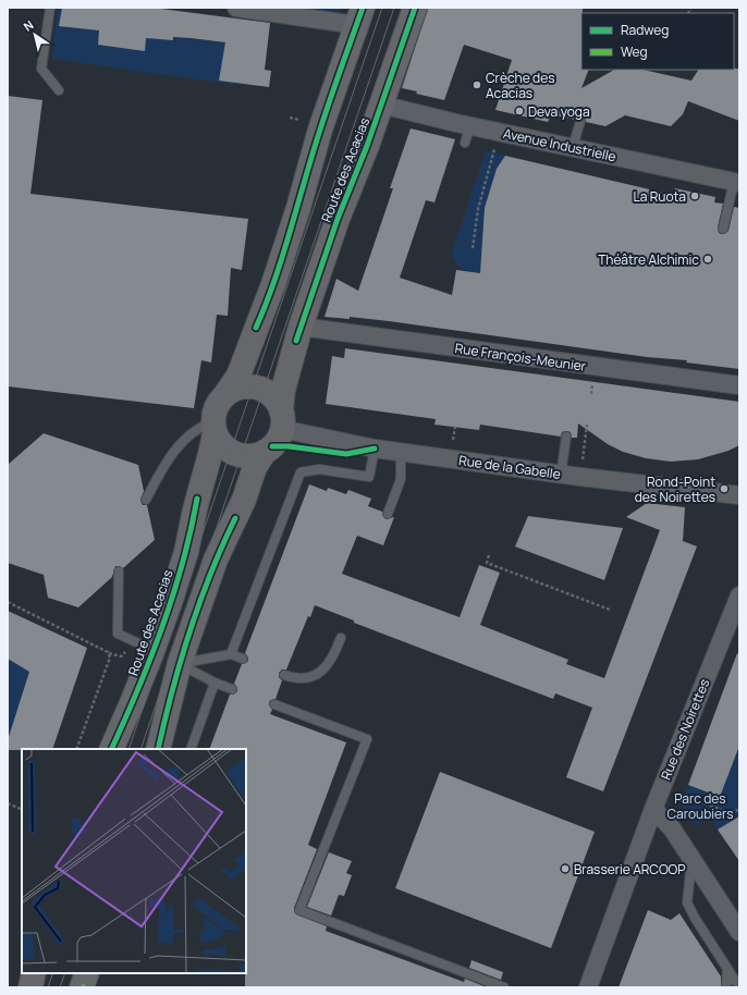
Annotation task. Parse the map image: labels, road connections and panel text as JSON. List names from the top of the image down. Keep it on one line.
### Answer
{"streets":{"main road":["Route des Acacias"],"street":["Avenue Industrielle","Rue François-Meunier","Rue de la Gabelle","Rue des Noirettes"]},"crossings":[["Avenue Industrielle","Route des Acacias"],["Route des Acacias","Rue François-Meunier"],["Route des Acacias","Rue de la Gabelle"]],"parks":["Parc des Caroubiers"],"places":["Crèche des Acacias","Deva yoga","La Ruota","Théâtre Alchimic","Rond-Point des Noirettes","Brasserie ARCOOP"],"legend":["Radweg","Weg"],"north":"top left"}
